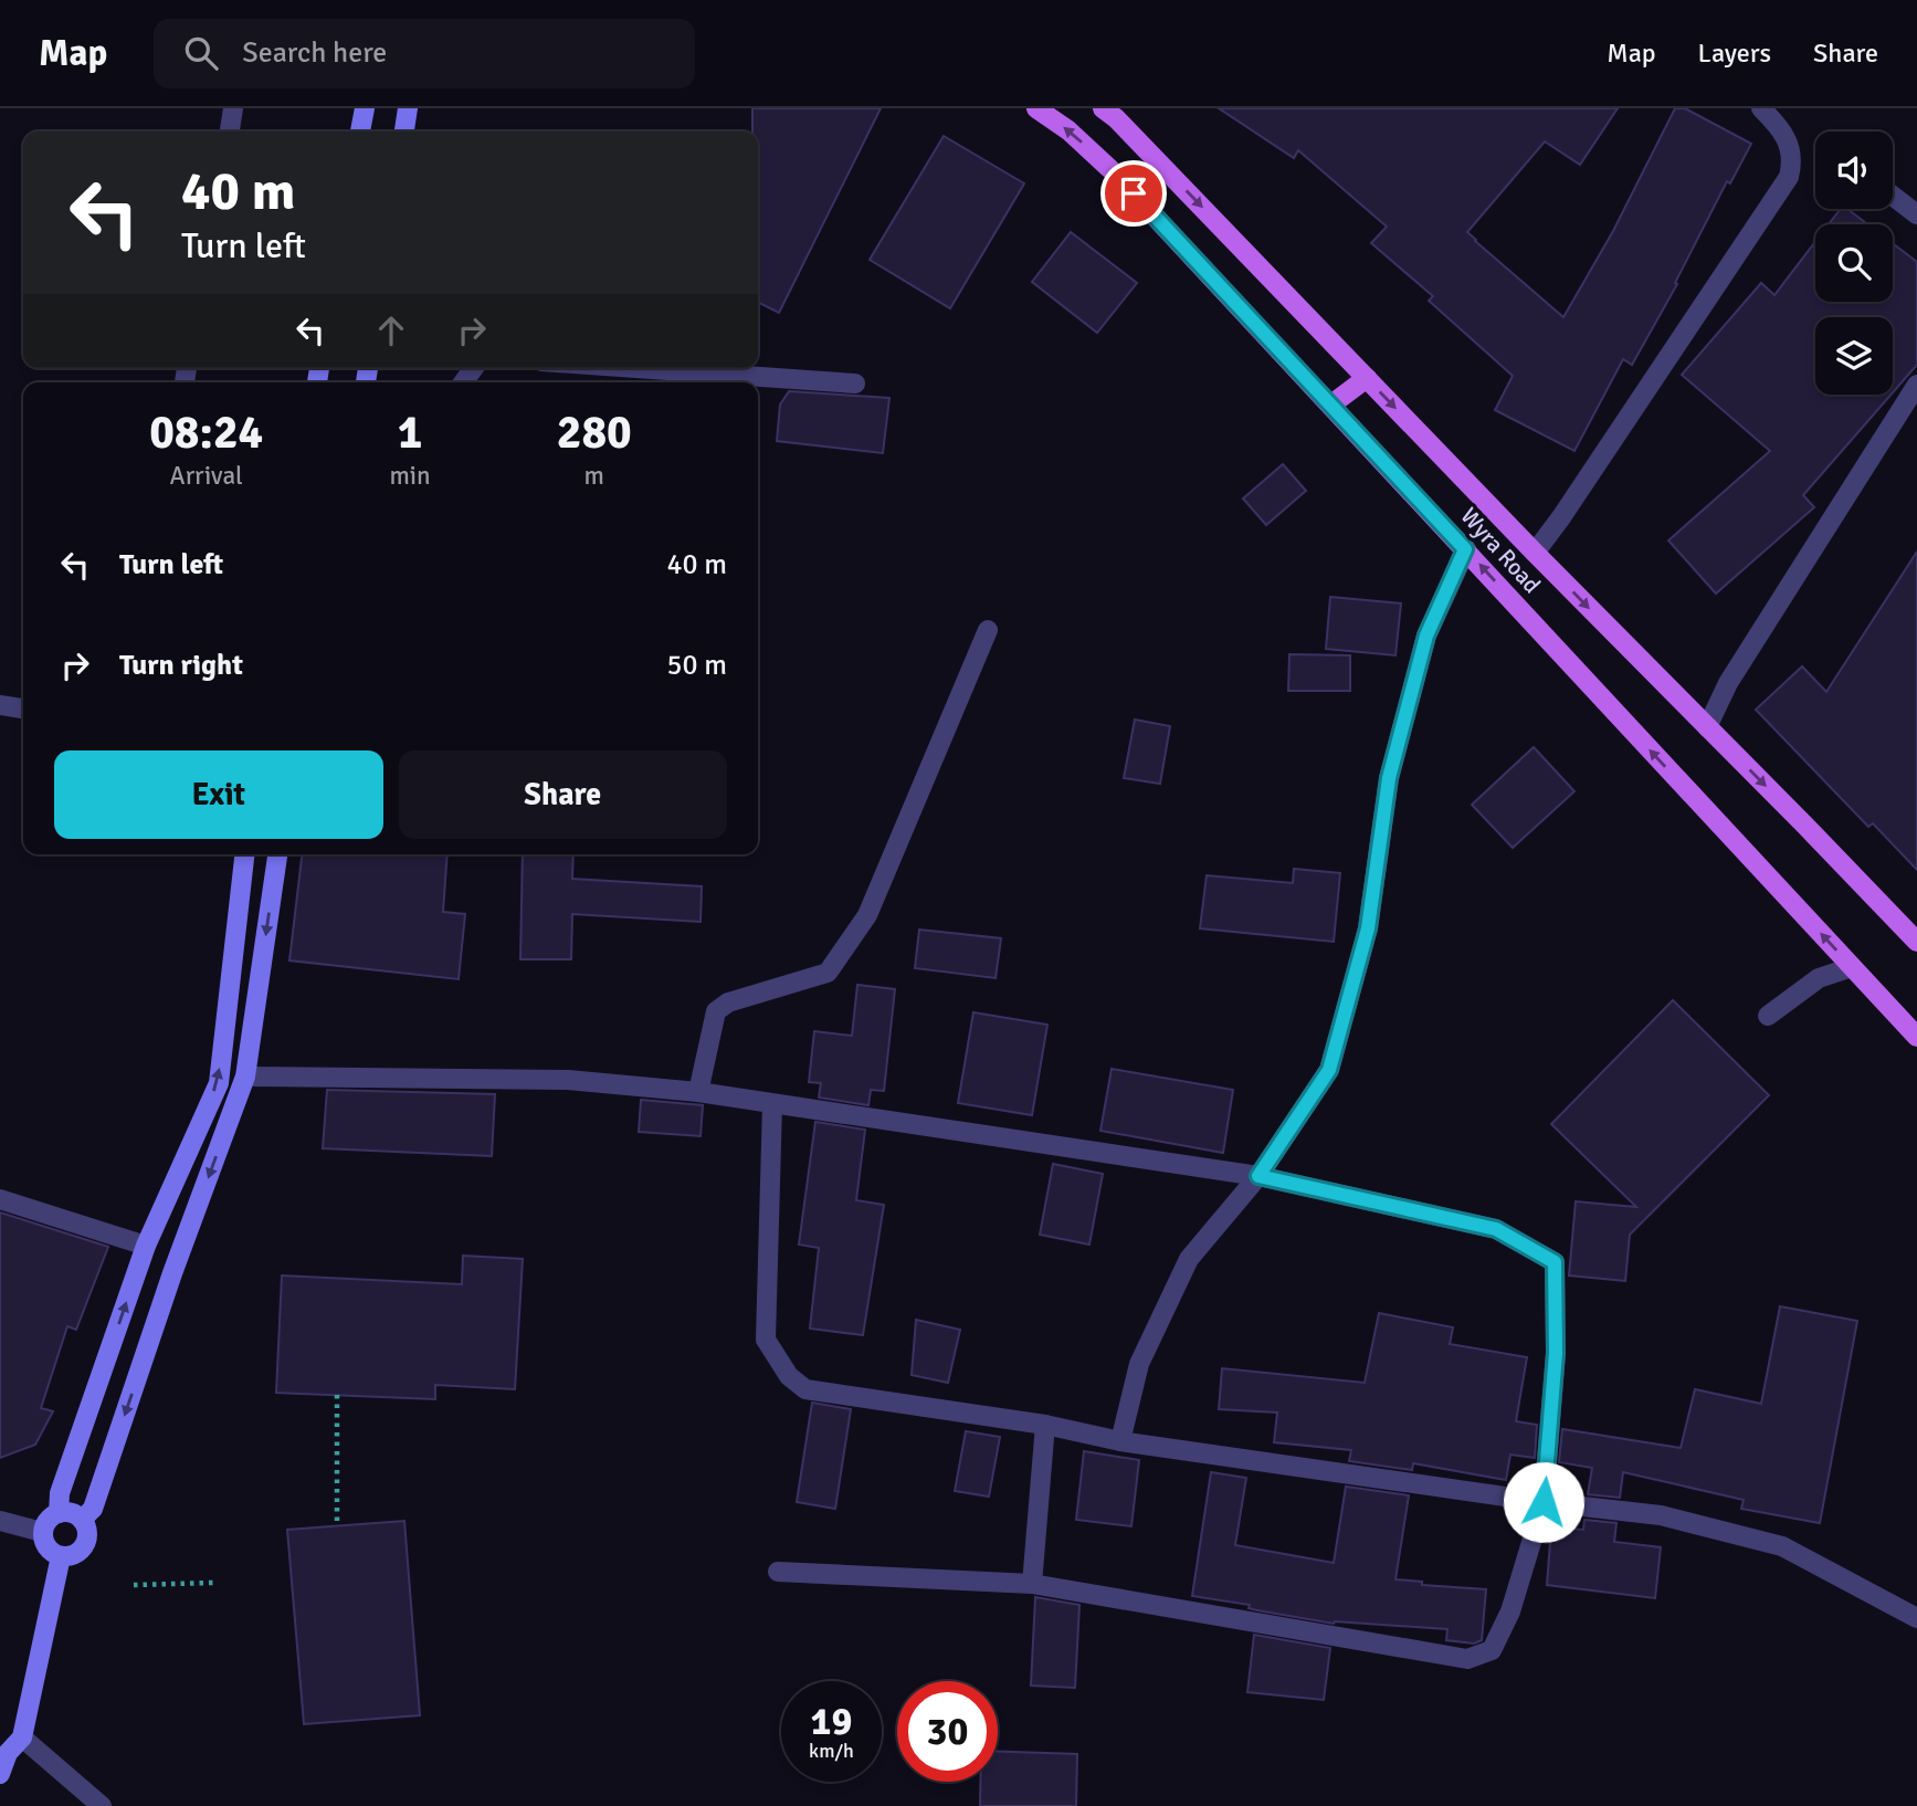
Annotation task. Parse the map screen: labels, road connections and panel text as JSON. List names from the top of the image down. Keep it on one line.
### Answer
{"streets":{"main road":["Wyra Road"]},"page":{"header":"Map","search":"Search here","nav":["Map","Layers","Share"],"turn":["40 m","Turn left"],"eta":["08:24","Arrival","1","min","280","m"],"list":[{"name":"Turn left","value":"40 m"},{"name":"Turn right","value":"50 m"}],"buttons":["Exit","Share"],"speed":"19 km/h","limit":"30"}}
